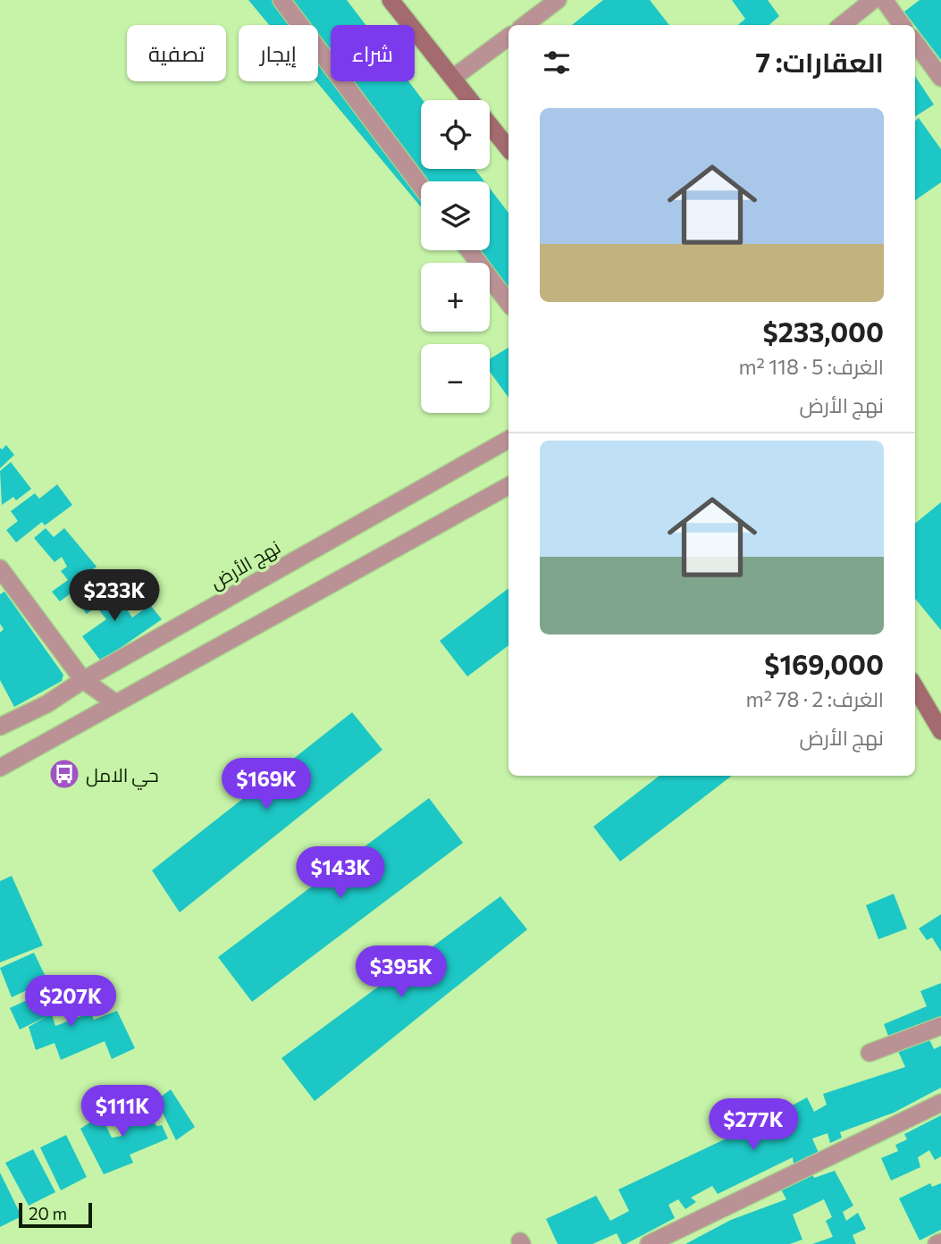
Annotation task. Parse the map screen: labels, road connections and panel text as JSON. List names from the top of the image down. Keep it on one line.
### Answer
{"streets":{"street":["نهج الأرض"]},"places":{"bus stop":["حي الامل"]},"scale_bar":"20 m","page":{"chip":["شراء","إيجار","تصفية"],"heading":"العقارات: 7","map_buttons":["+","−"],"list":[{"name":"$233,000","note":"الغرف: 5 · 118 m² · نهج الأرض"},{"name":"$169,000","note":"الغرف: 2 · 78 m² · نهج الأرض"}],"price":["$233K","$169K","$143K","$395K","$207K","$111K","$277K"],"scale":"20 m"}}
